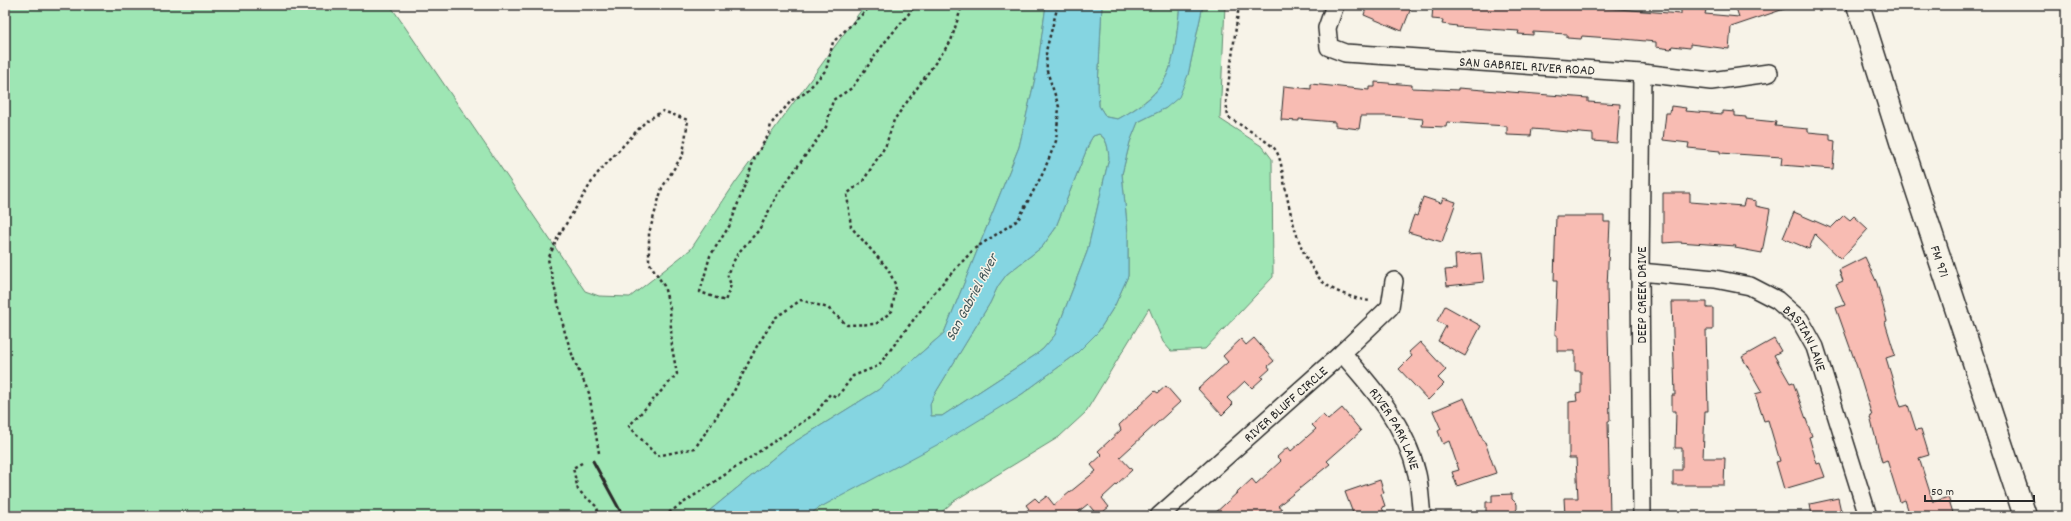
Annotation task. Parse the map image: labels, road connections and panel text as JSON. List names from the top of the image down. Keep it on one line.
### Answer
{"streets":{"main road":["FM 971"],"street":["SAN GABRIEL RIVER ROAD","DEEP CREEK DRIVE","BASTIAN LANE","RIVER BLUFF CIRCLE","RIVER PARK LANE"]},"crossings":[["SAN GABRIEL RIVER ROAD","DEEP CREEK DRIVE"],["DEEP CREEK DRIVE","BASTIAN LANE"],["RIVER BLUFF CIRCLE","RIVER PARK LANE"]],"water":["San Gabriel River"],"scale_bar":"50 m"}
